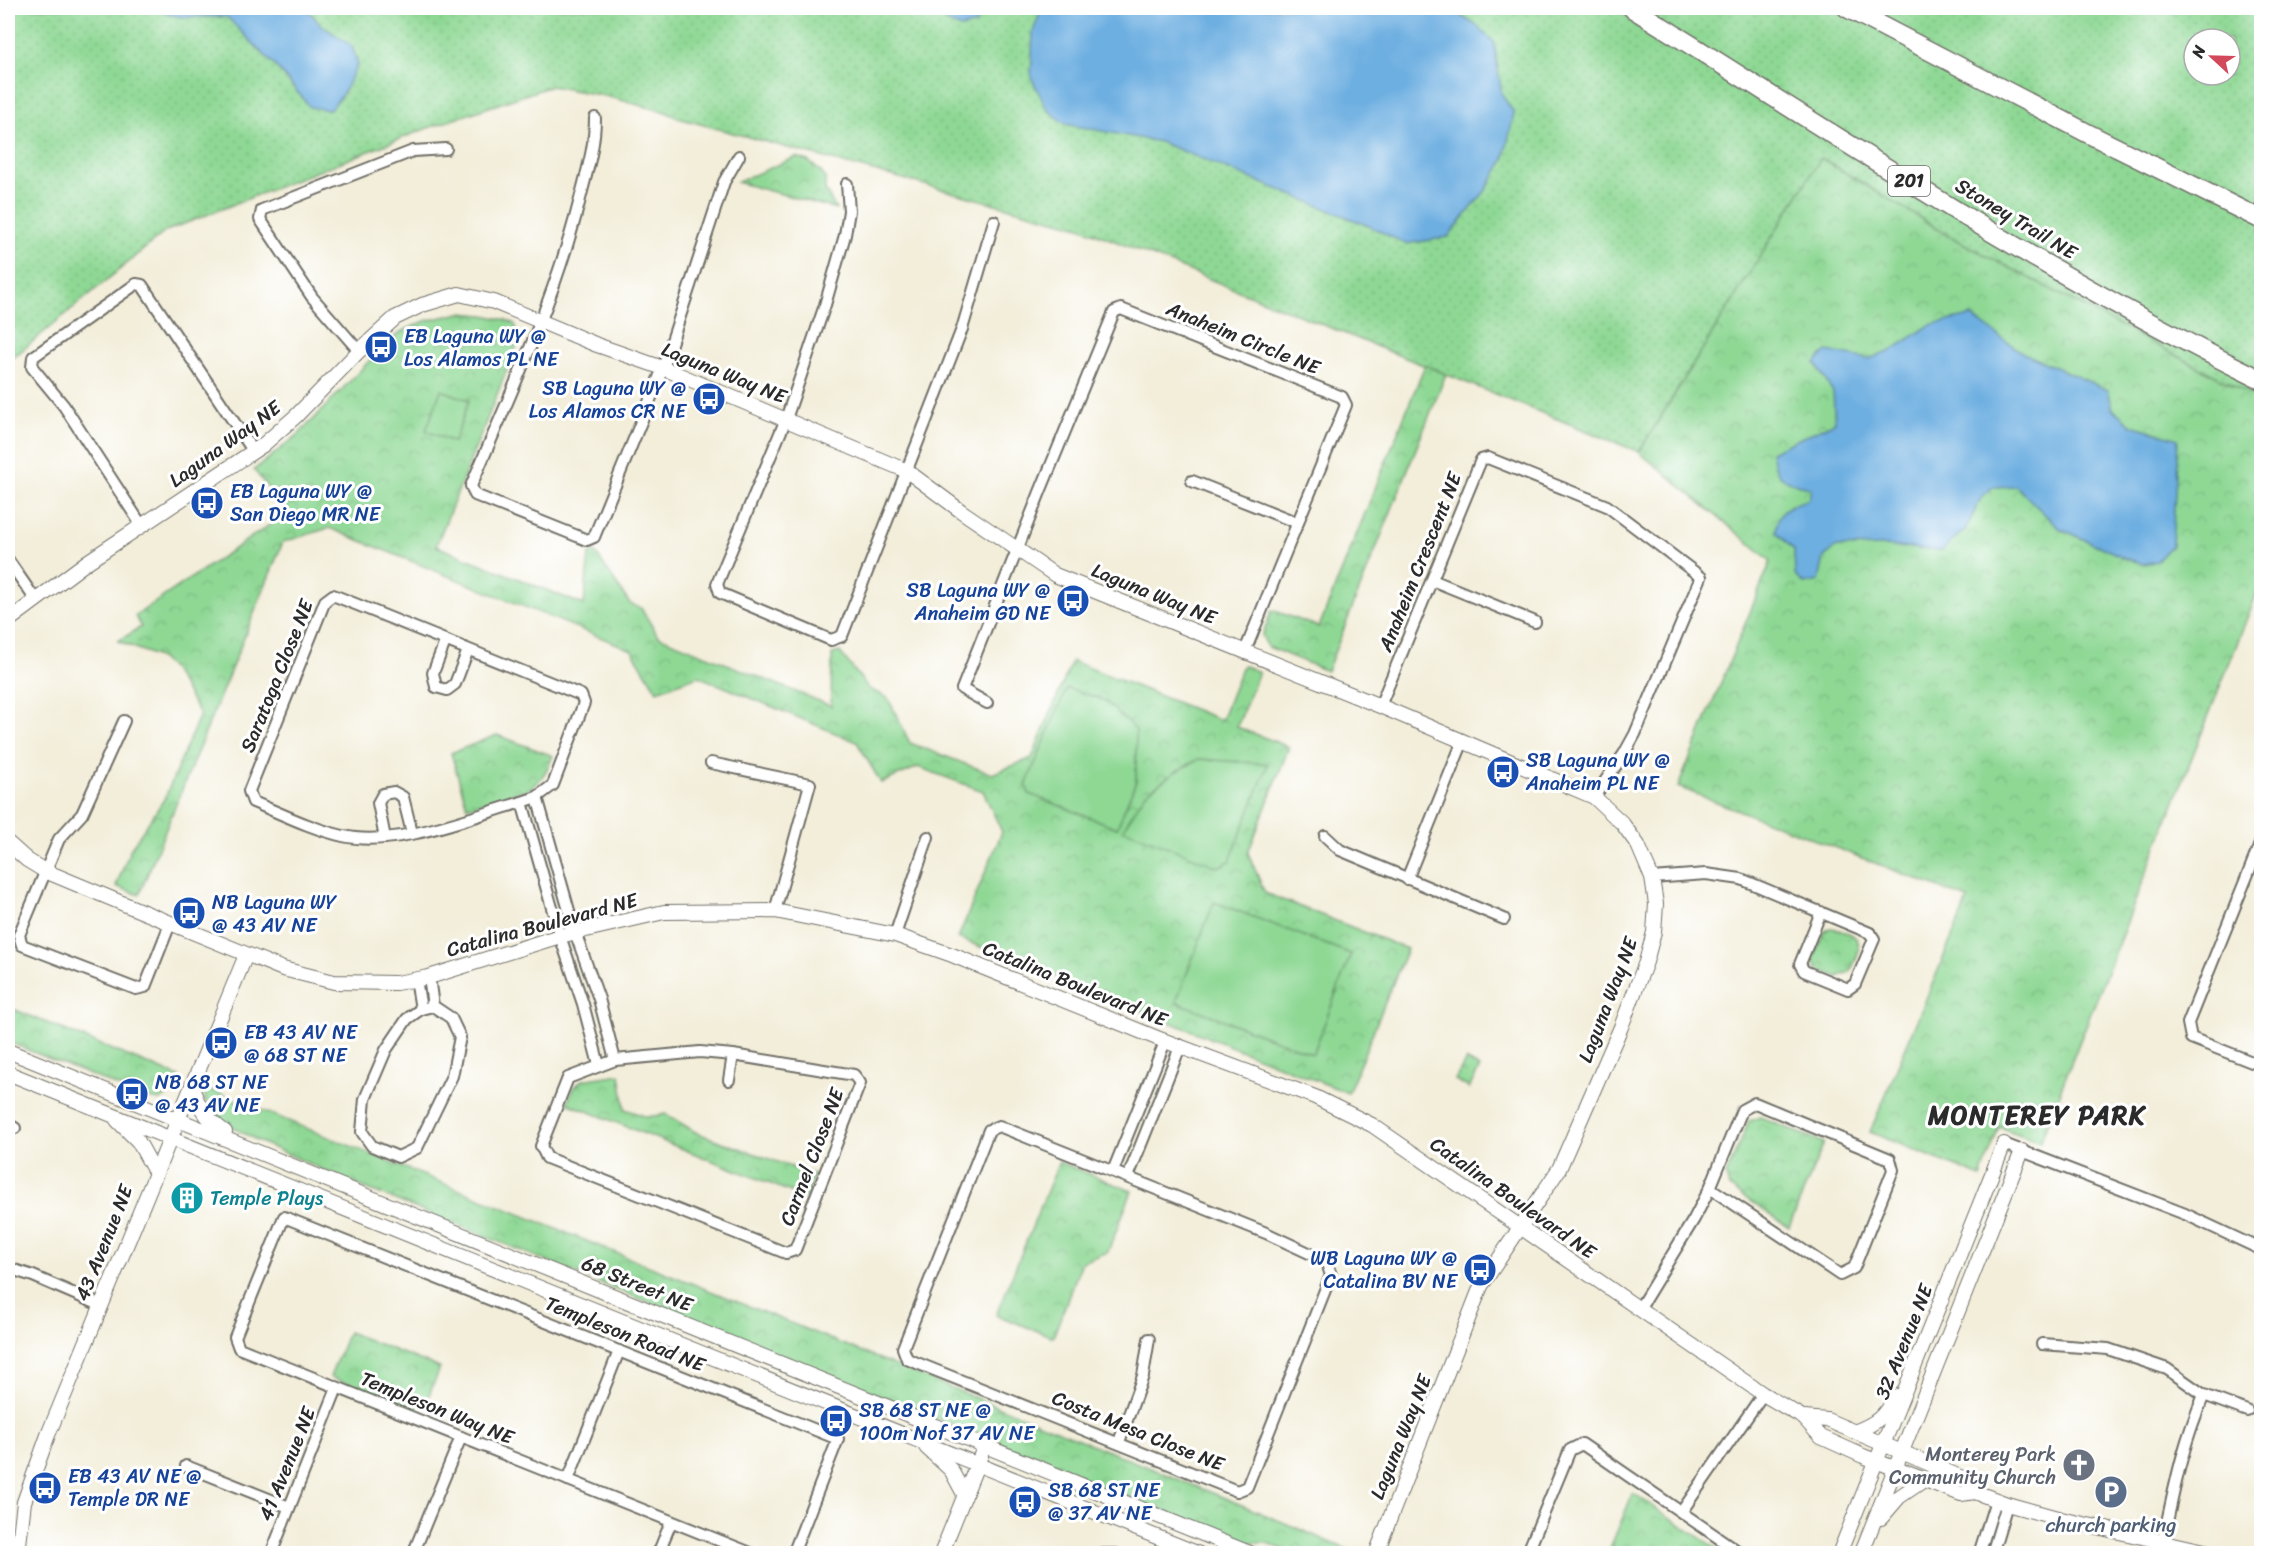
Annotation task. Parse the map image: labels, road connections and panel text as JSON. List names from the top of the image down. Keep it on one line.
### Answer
{"streets":{"highway":["201","Stoney Trail NE"],"street":["Anaheim Circle NE","Laguna Way NE","Anaheim Crescent NE","Saratoga Close NE","Catalina Boulevard NE","Carmel Close NE","43 Avenue NE","68 Street NE","Templeson Road NE","32 Avenue NE","Templeson Way NE","Costa Mesa Close NE","41 Avenue NE"]},"crossings":[["Anaheim Circle NE","Laguna Way NE"],["Laguna Way NE","Anaheim Crescent NE"],["Laguna Way NE","Catalina Boulevard NE"],["Catalina Boulevard NE","43 Avenue NE"],["Catalina Boulevard NE","32 Avenue NE"],["43 Avenue NE","68 Street NE"],["Templeson Road NE","Templeson Way NE"],["Templeson Way NE","41 Avenue NE"]],"districts":["MONTEREY PARK"],"places":{"bus stop":["EB Laguna WY @ Los Alamos PL NE","SB Laguna WY @ Los Alamos CR NE","EB Laguna WY @ San Diego MR NE","SB Laguna WY @ Anaheim GD NE","SB Laguna WY @ Anaheim PL NE","NB Laguna WY @ 43 AV NE","EB 43 AV NE @ 68 ST NE","NB 68 ST NE @ 43 AV NE","WB Laguna WY @ Catalina BV NE","SB 68 ST NE @ 100m Nof 37 AV NE","EB 43 AV NE @ Temple DR NE","SB 68 ST NE @ 37 AV NE"],"building":["Temple Plays"],"church":["Monterey Park Community Church"],"parking":["church parking"]},"north":"left"}
